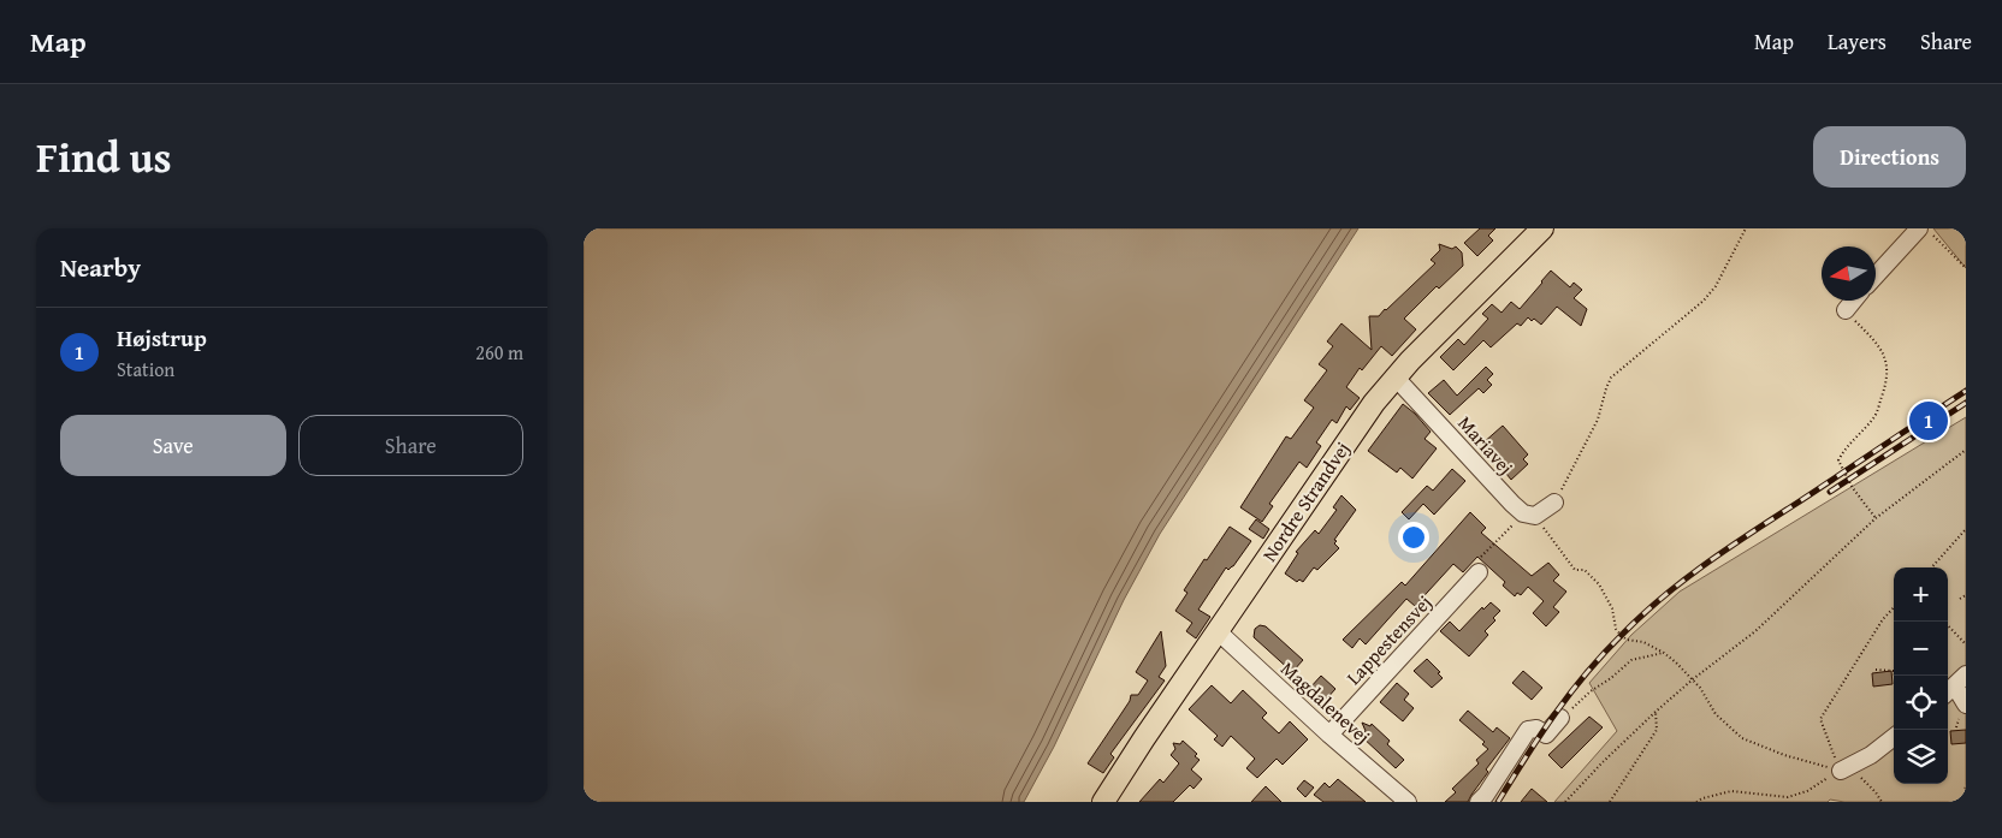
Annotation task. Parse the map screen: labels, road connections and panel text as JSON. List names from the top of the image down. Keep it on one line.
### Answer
{"streets":{"main road":["Nordre Strandvej"],"street":["Mariavej","Lappestensvej","Magdalenevej"]},"crossings":[["Mariavej","Nordre Strandvej"],["Nordre Strandvej","Magdalenevej"],["Lappestensvej","Magdalenevej"]],"north":"left","page":{"header":"Map","nav":["Map","Layers","Share"],"title":"Find us","buttons":["Directions",["Save","Share"]],"heading":"Nearby","list":[{"mark":"1","name":"Højstrup","note":"Station","value":"260 m"}],"pins":"1","map_buttons":["+","−"]}}
